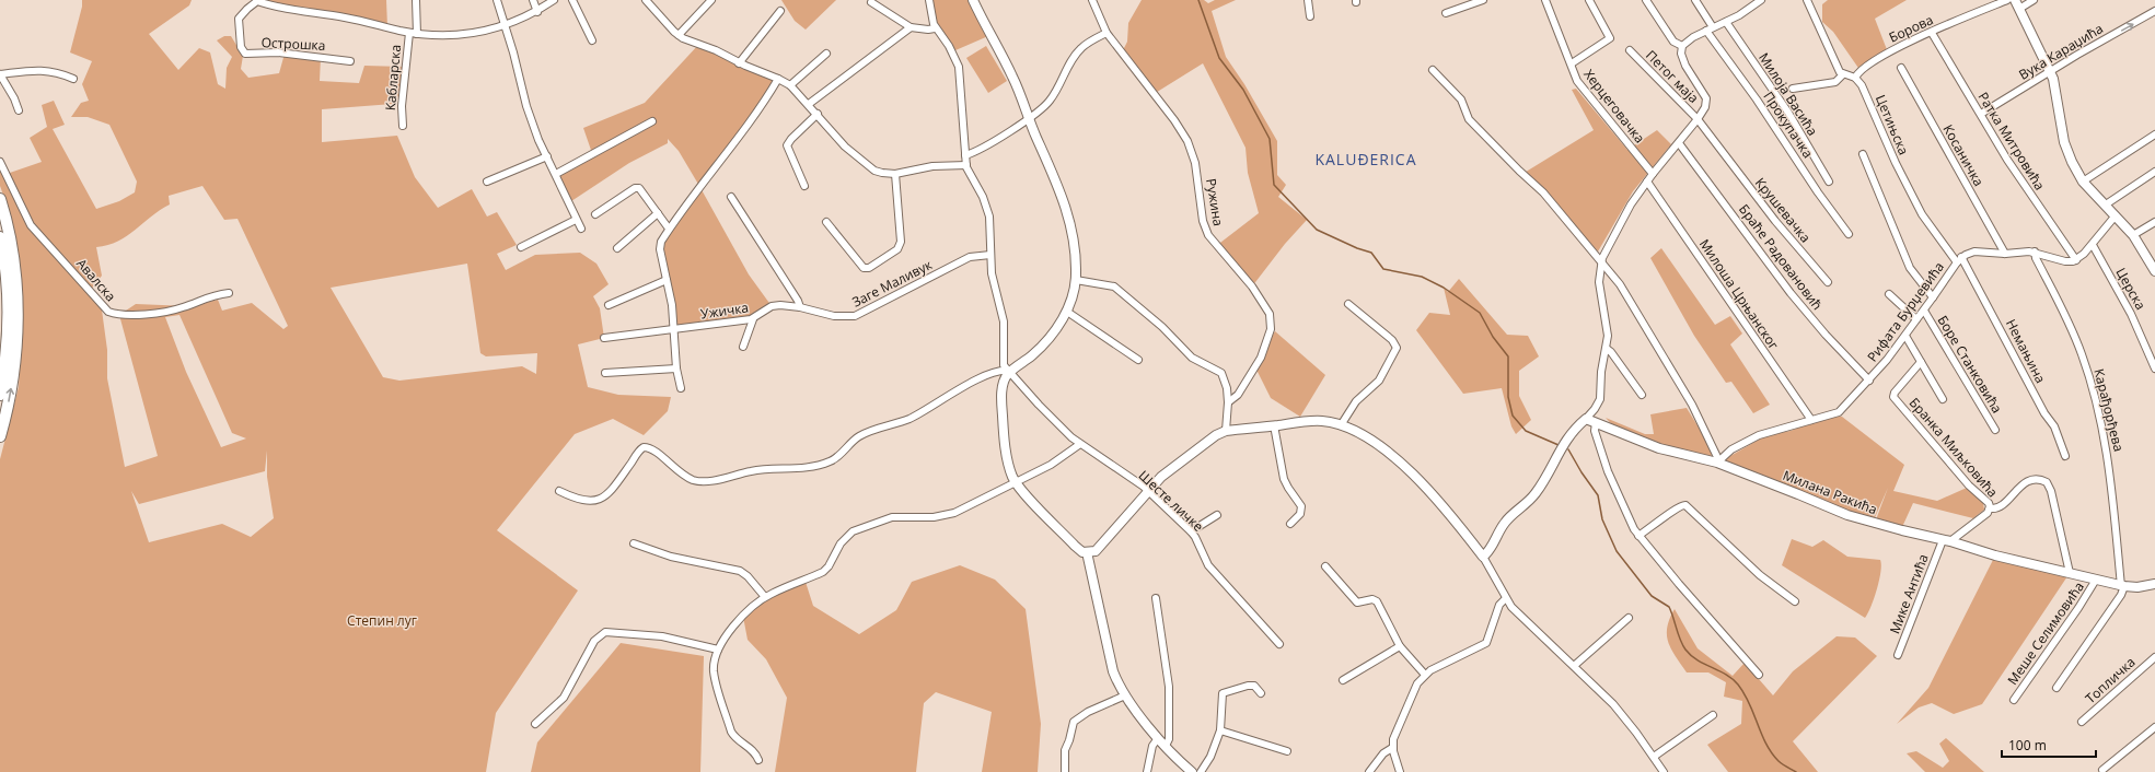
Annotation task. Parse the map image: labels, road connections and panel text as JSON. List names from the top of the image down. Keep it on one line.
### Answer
{"streets":{"street":["Борова","Острошка","Вука Караџића","Петог маја","Кабларска","Милоја Васића","Херцеговачка","Прокупачка","Цетињска","Ратка Митровића","Косаничка","Ружина","Крушевачка","Браће Радовановић","Авалска","Заге Маливук","Церска","Милоша Црњанског","Ужичка","Рифата Бурџевића","Немањина","Боре Станковића","Карађорђева","Бранка Миљковића","Милана Ракића","Шесте личке","Мике Антића","Меше Селимовића","Топличка"]},"crossings":[["Борова","Цетињска"],["Борова","Ратка Митровића"],["Вука Караџића","Ратка Митровића"],["Петог маја","Крушевачка"],["Цетињска","Рифата Бурџевића"],["Цетињска","Немањина"],["Ратка Митровића","Рифата Бурџевића"],["Косаничка","Рифата Бурџевића"],["Браће Радовановић","Рифата Бурџевића"],["Заге Маливук","Ужичка"],["Заге Маливук","Шесте личке"],["Милоша Црњанског","Рифата Бурџевића"],["Рифата Бурџевића","Немањина"],["Рифата Бурџевића","Боре Станковића"],["Рифата Бурџевића","Карађорђева"],["Рифата Бурџевића","Милана Ракића"],["Карађорђева","Милана Ракића"],["Бранка Миљковића","Милана Ракића"],["Бранка Миљковића","Мике Антића"],["Милана Ракића","Мике Антића"],["Милана Ракића","Меше Селимовића"]],"one_way":["Вука Караџића"],"districts":["KALUĐERICA"],"parks":["Степин луг"],"scale_bar":"100 m"}
